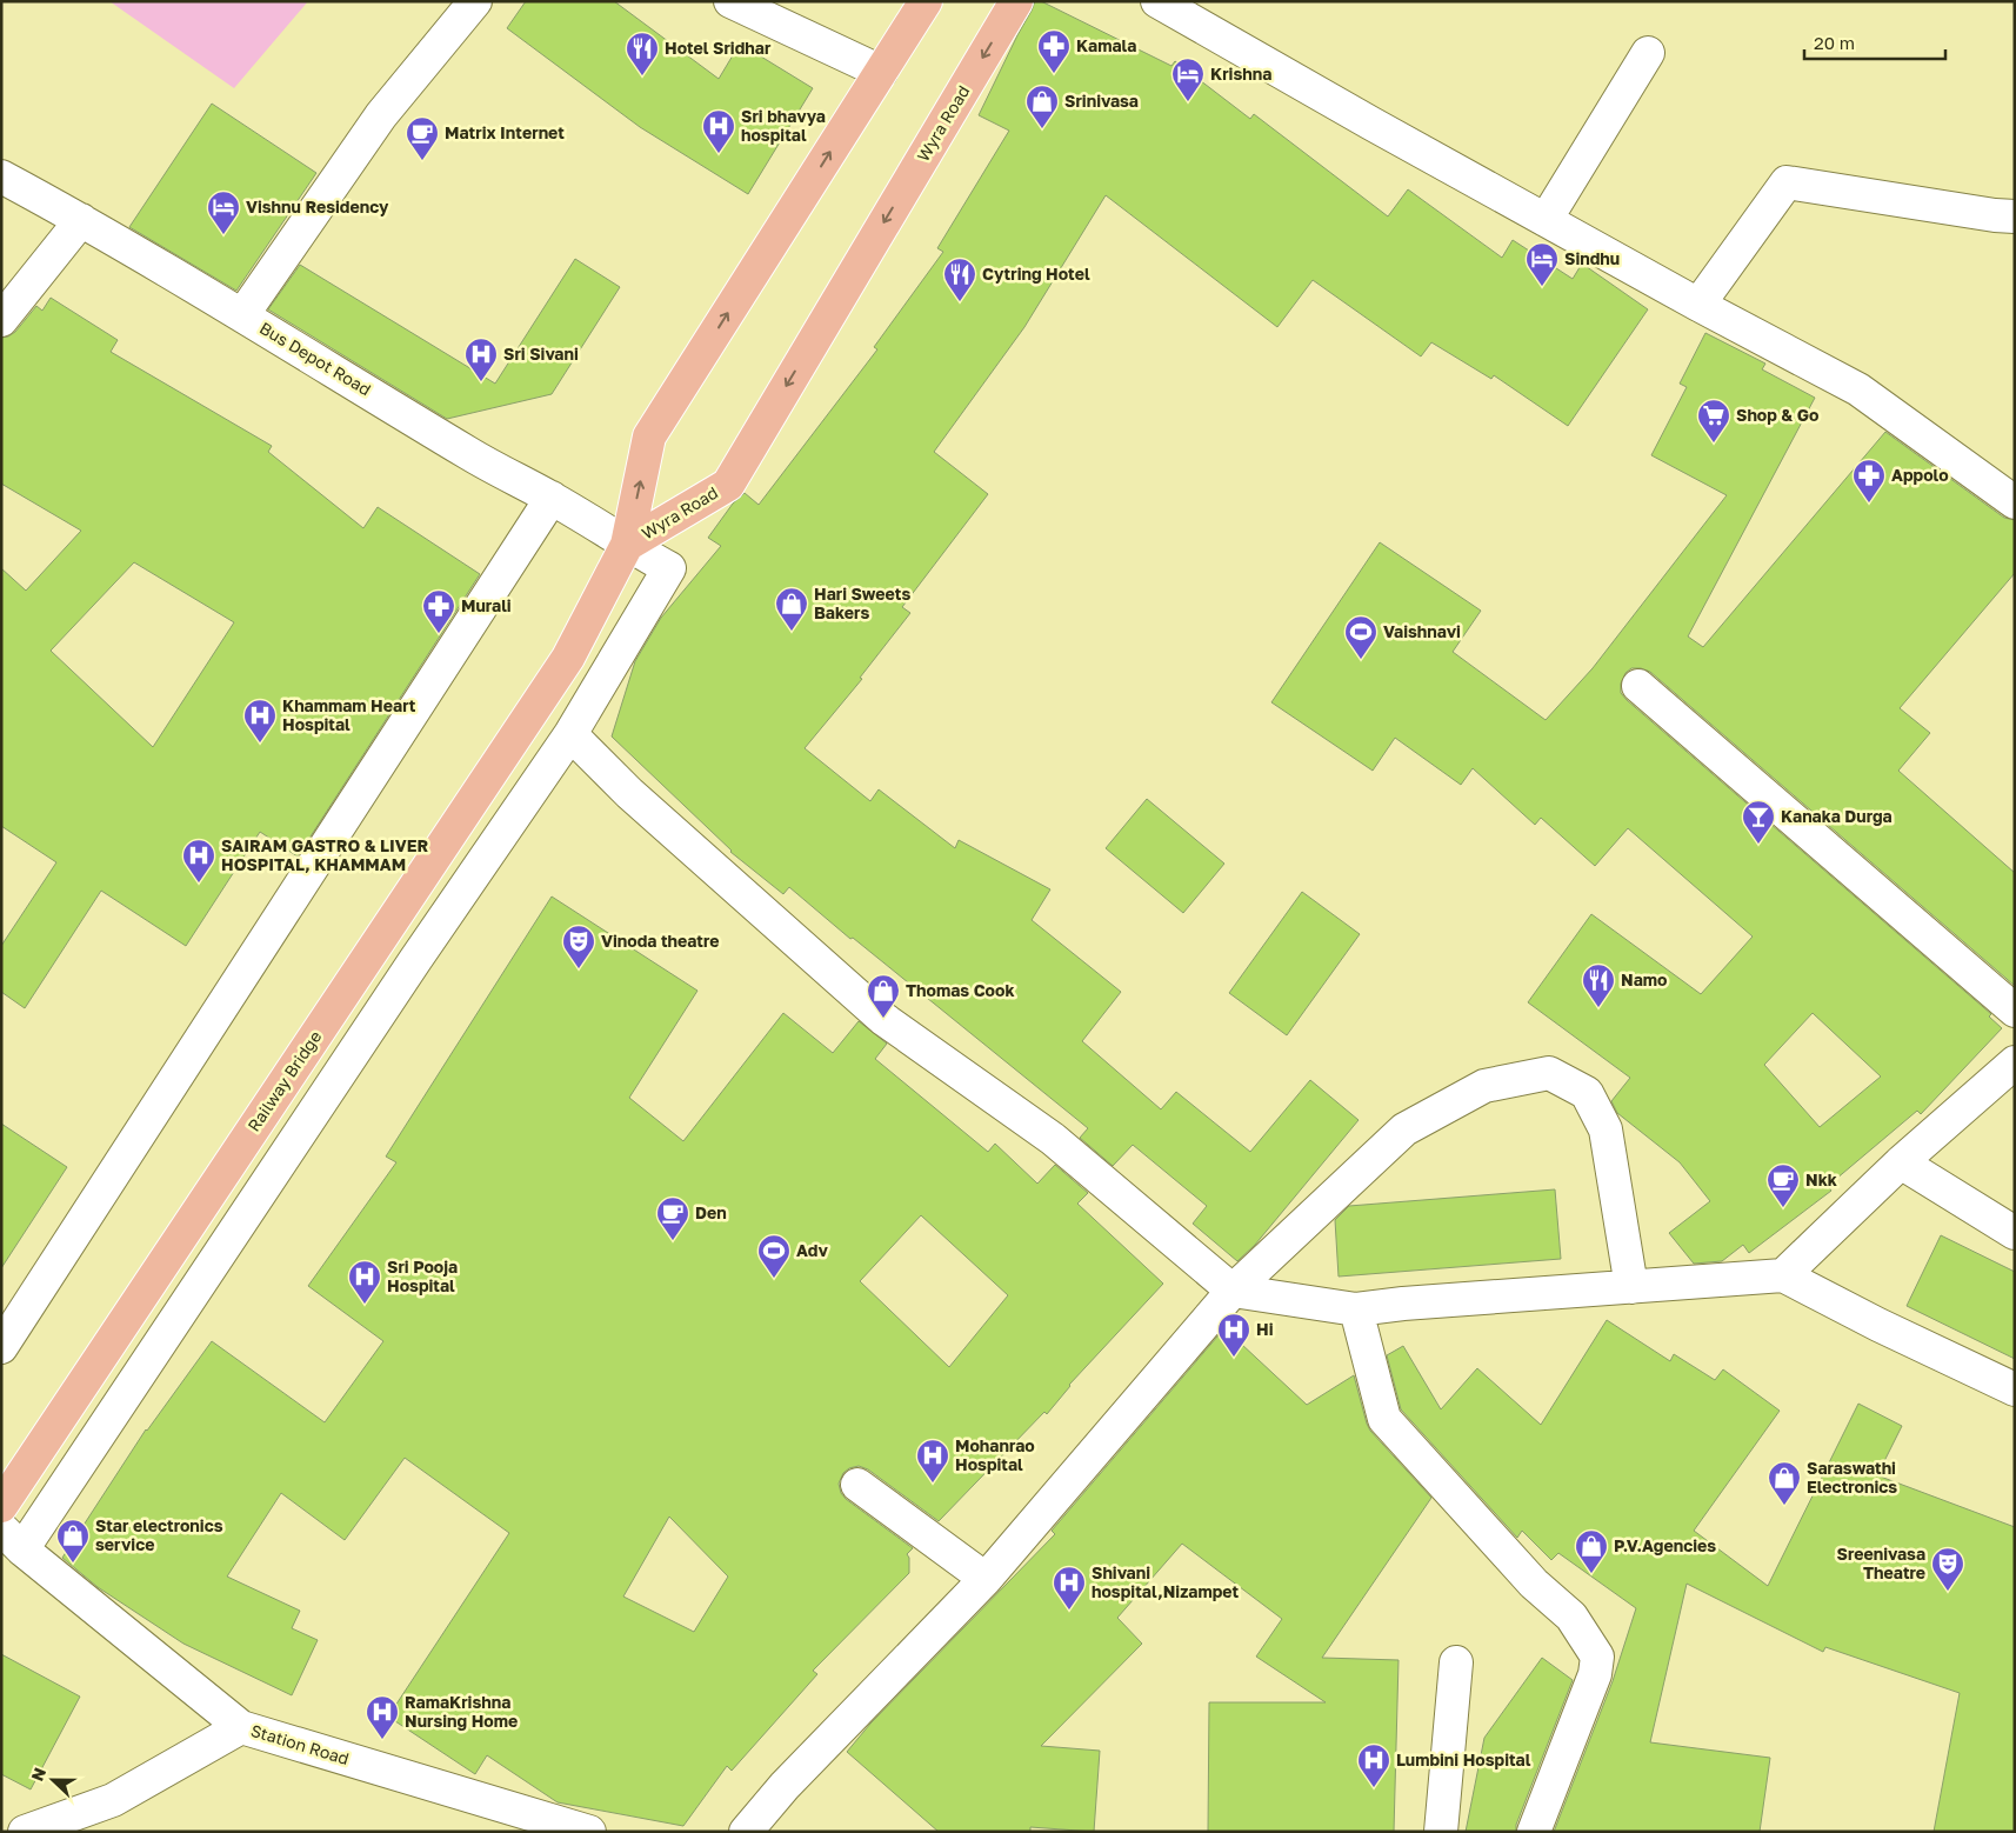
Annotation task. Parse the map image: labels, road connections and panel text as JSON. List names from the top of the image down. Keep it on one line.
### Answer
{"streets":{"main road":["Wyra Road","Railway Bridge"],"street":["Bus Depot Road","Station Road"]},"crossings":[["Wyra Road","Bus Depot Road"],["Wyra Road","Railway Bridge"],["Bus Depot Road","Railway Bridge"]],"places":{"pharmacy":["Kamala","Appolo","Murali"],"restaurant":["Hotel Sridhar","Cytring Hotel","Namo"],"hotel":["Krishna","Vishnu Residency","Sindhu"],"shop":["Srinivasa","Hari Sweets Bakers","Thomas Cook","Saraswathi Electronics","Star electronics service","P.V.Agencies"],"hospital":["Sri bhavya hospital","Sri Sivani","Khammam Heart Hospital","SAIRAM GASTRO & LIVER HOSPITAL, KHAMMAM","Sri Pooja Hospital","Hi","Mohanrao Hospital","Shivani hospital,Nizampet","RamaKrishna Nursing Home","Lumbini Hospital"],"cafe":["Matrix Internet","Nkk","Den"],"supermarket":["Shop & Go"],"sports":["Vaishnavi","Adv"],"bar":["Kanaka Durga"],"theatre":["Vinoda theatre","Sreenivasa Theatre"]},"scale_bar":"20 m","north":"left"}
